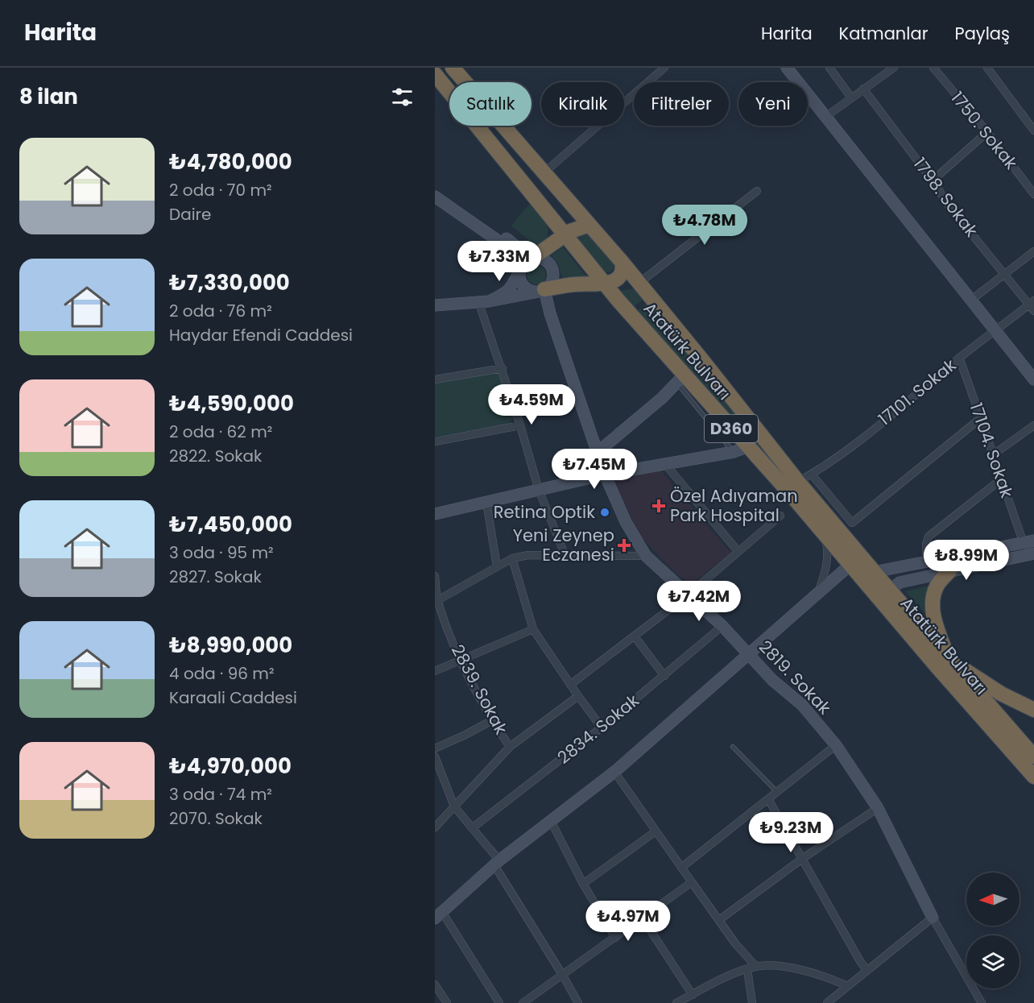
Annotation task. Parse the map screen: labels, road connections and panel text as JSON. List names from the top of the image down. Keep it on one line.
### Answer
{"streets":{"highway":["Atatürk Bulvarı","D360"],"main road":["2819. Sokak"],"street":["1750. Sokak","1798. Sokak","17101. Sokak","17104. Sokak","2839. Sokak","2834. Sokak"]},"crossings":[["1798. Sokak","17101. Sokak"],["Atatürk Bulvarı","17101. Sokak"],["17101. Sokak","17104. Sokak"],["2819. Sokak","2834. Sokak"]],"places":{"health":["Özel Adıyaman Park Hospital","Yeni Zeynep Eczanesi"],"other":["Retina Optik"]},"north":"left","page":{"header":"Harita","nav":["Harita","Katmanlar","Paylaş"],"heading":"8 ilan","chip":["Satılık","Kiralık","Filtreler","Yeni"],"list":[{"name":"₺4,780,000","note":"2 oda · 70 m² · Daire"},{"name":"₺7,330,000","note":"2 oda · 76 m² · Haydar Efendi Caddesi"},{"name":"₺4,590,000","note":"2 oda · 62 m² · 2822. Sokak"},{"name":"₺7,450,000","note":"3 oda · 95 m² · 2827. Sokak"},{"name":"₺8,990,000","note":"4 oda · 96 m² · Karaali Caddesi"},{"name":"₺4,970,000","note":"3 oda · 74 m² · 2070. Sokak"}],"price":["₺4.78M","₺7.33M","₺4.59M","₺7.45M","₺8.99M","₺7.42M","₺9.23M","₺4.97M"]}}
